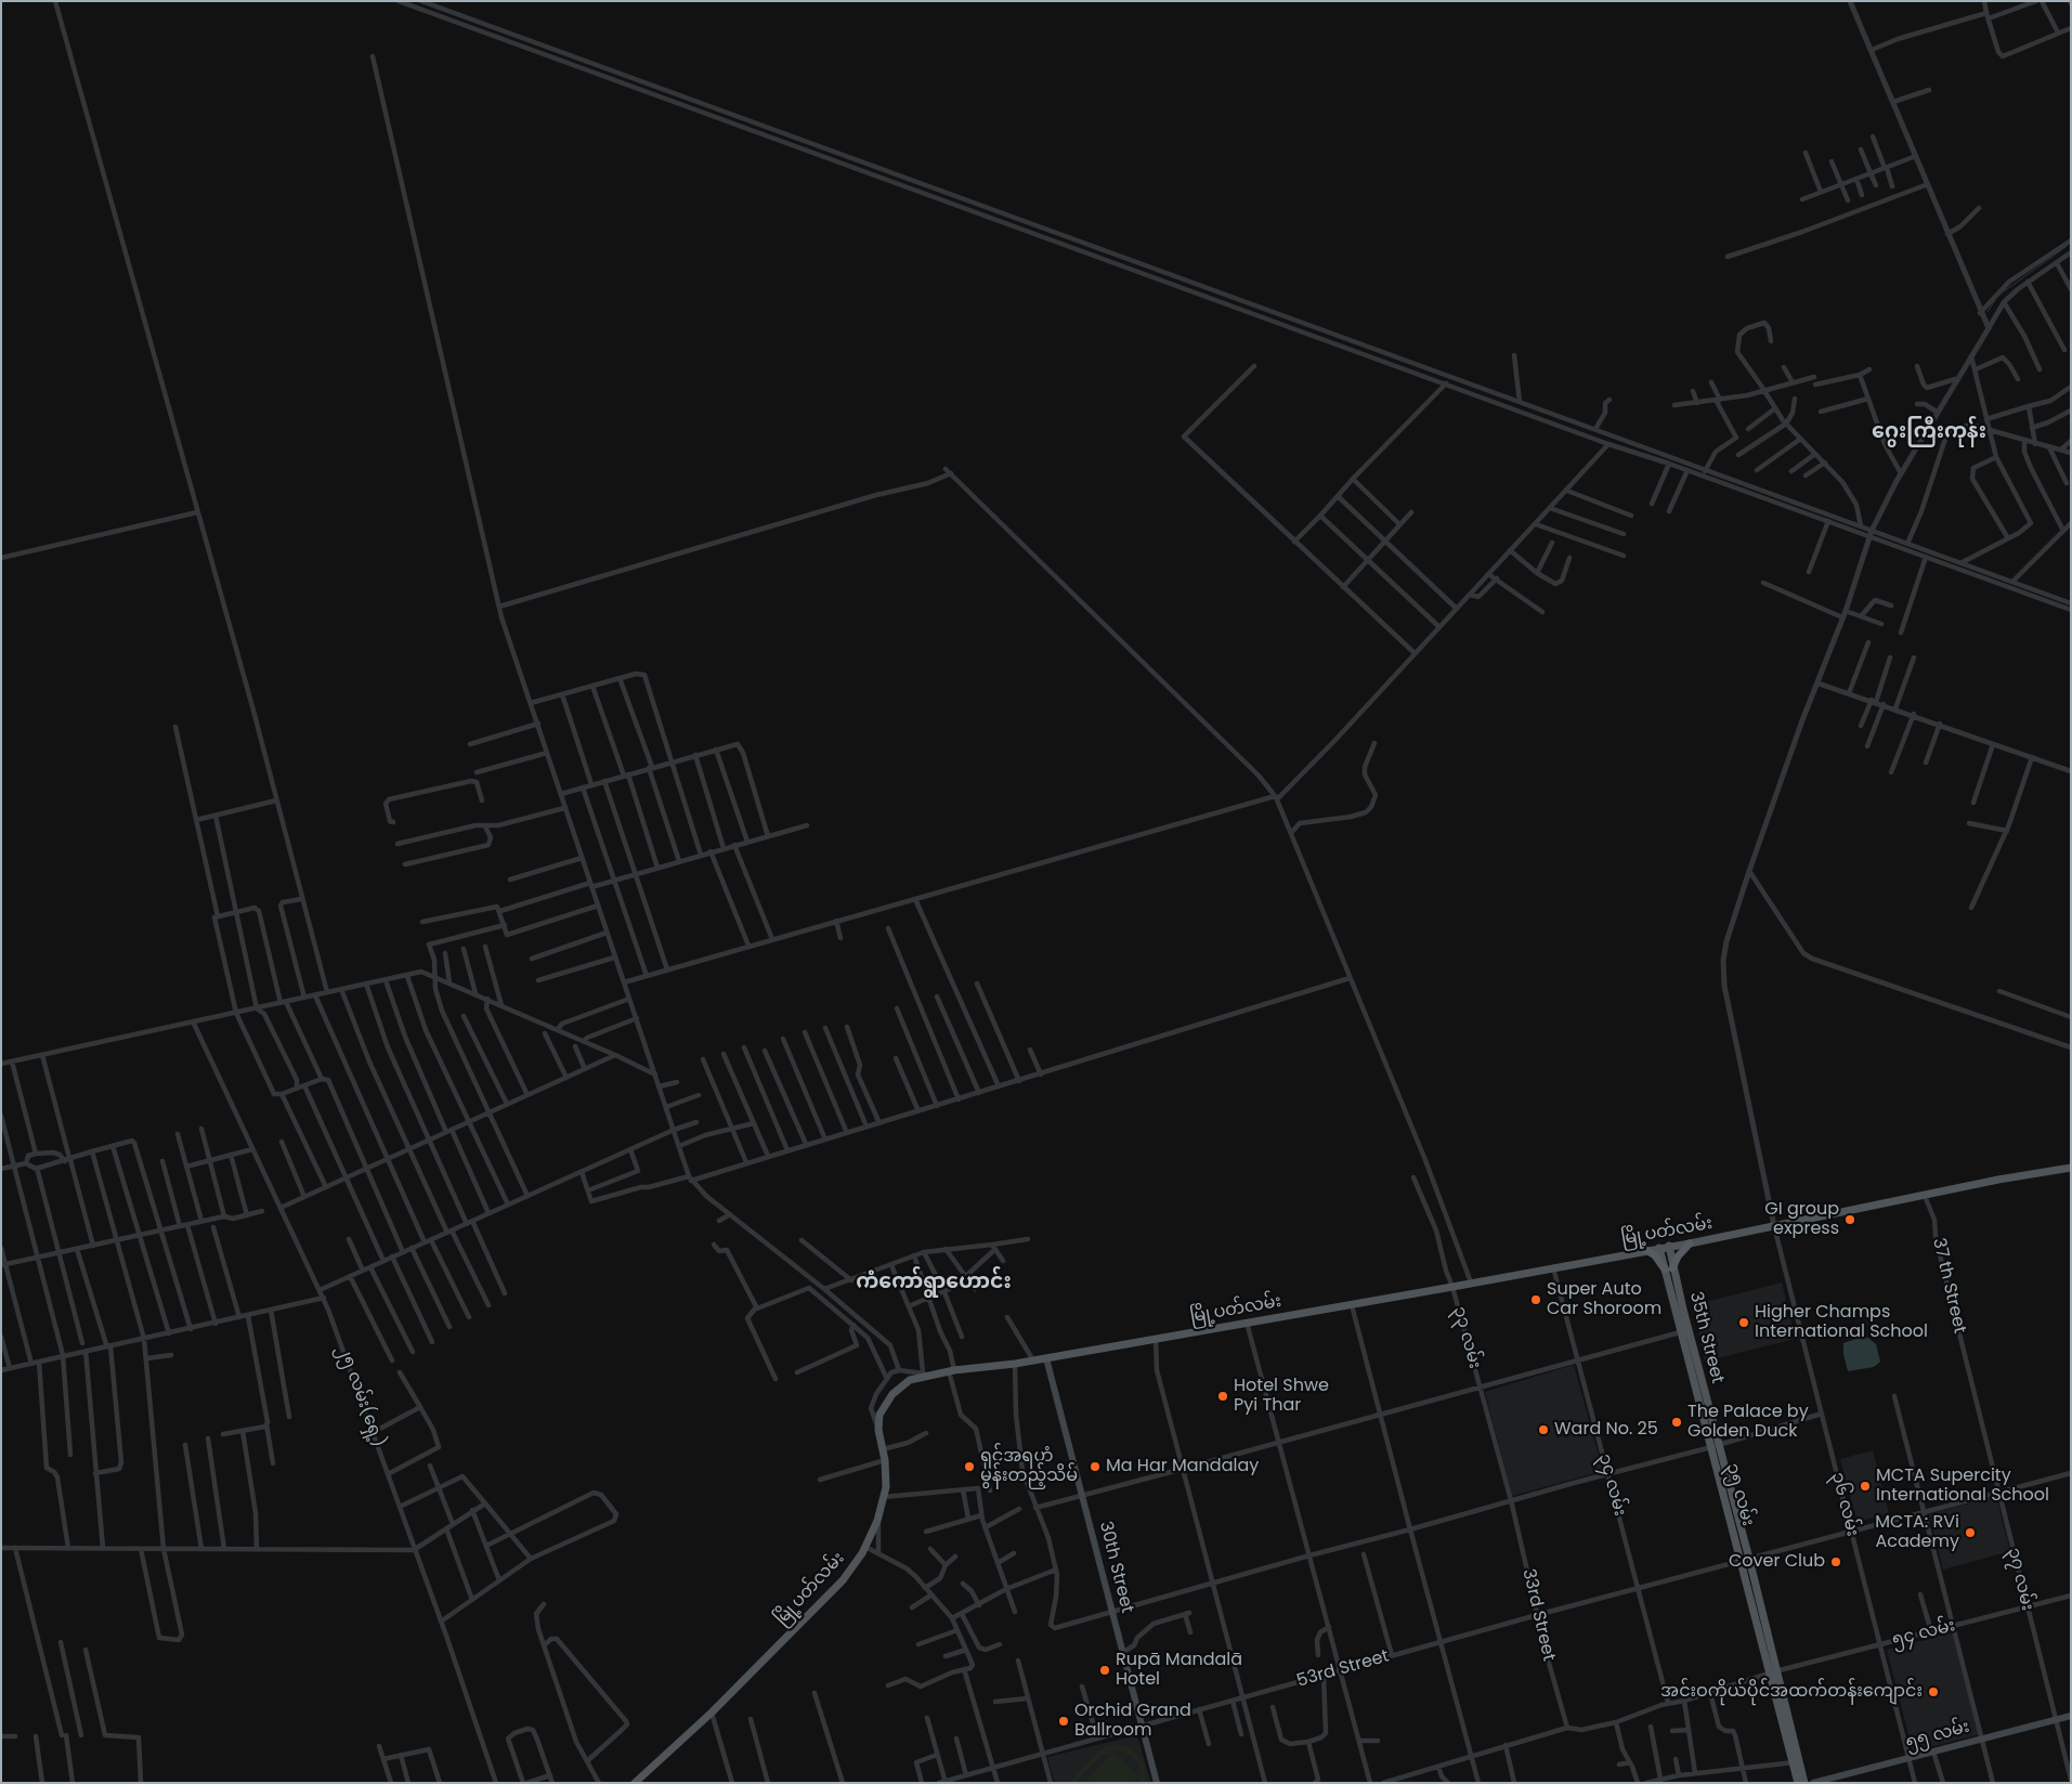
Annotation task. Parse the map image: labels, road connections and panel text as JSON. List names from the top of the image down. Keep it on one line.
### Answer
{"streets":{"main road":["မြို့ပတ်လမ်း","35th Street","၃၅ လမ်း","30th Street","၅၅ လမ်း"],"street":["37 th Street","၃၃ လမ်း","၂၅ လမ်း(ရှေ့)","၃၄ လမ်း","၃၆ လမ်း","၃၇ လမ်း","33rd Street","၅၄ လမ်း","53rd Street"]},"crossings":[["မြို့ပတ်လမ်း","37 th Street"],["မြို့ပတ်လမ်း","၃၃ လမ်း"],["မြို့ပတ်လမ်း","35th Street"],["မြို့ပတ်လမ်း","၃၄ လမ်း"],["မြို့ပတ်လမ်း","၃၆ လမ်း"],["မြို့ပတ်လမ်း","30th Street"],["37 th Street","၃၇ လမ်း"],["၃၃ လမ်း","33rd Street"],["35th Street","၃၅ လမ်း"],["၃၄ လမ်း","၅၄ လမ်း"],["၃၄ လမ်း","53rd Street"],["၃၅ လမ်း","53rd Street"],["၃၆ လမ်း","၅၄ လမ်း"],["၃၆ လမ်း","53rd Street"],["၃၆ လမ်း","၅၅ လမ်း"],["30th Street","53rd Street"],["၃၇ လမ်း","၅၄ လမ်း"],["၃၇ လမ်း","53rd Street"],["၃၇ လမ်း","၅၅ လမ်း"],["33rd Street","၅၄ လမ်း"],["33rd Street","53rd Street"]],"districts":["ဂွေးကြီးကုန်း","ကံကော်ရွာဟောင်း"],"places":["GI group express","Super Auto Car Shoroom","Higher Champs International School","Hotel Shwe Pyi Thar","The Palace by Golden Duck","Ward No. 25","ရှင်အရဟံ မွန်းတည့်သိမ်","Ma Har Mandalay","MCTA Supercity International School","MCTA: RVi Academy","Cover Club","Rupā Mandalā Hotel","အင်းဝကိုယ်ပိုင်အထက်တန်းကျောင်း","Orchid Grand Ballroom"]}
